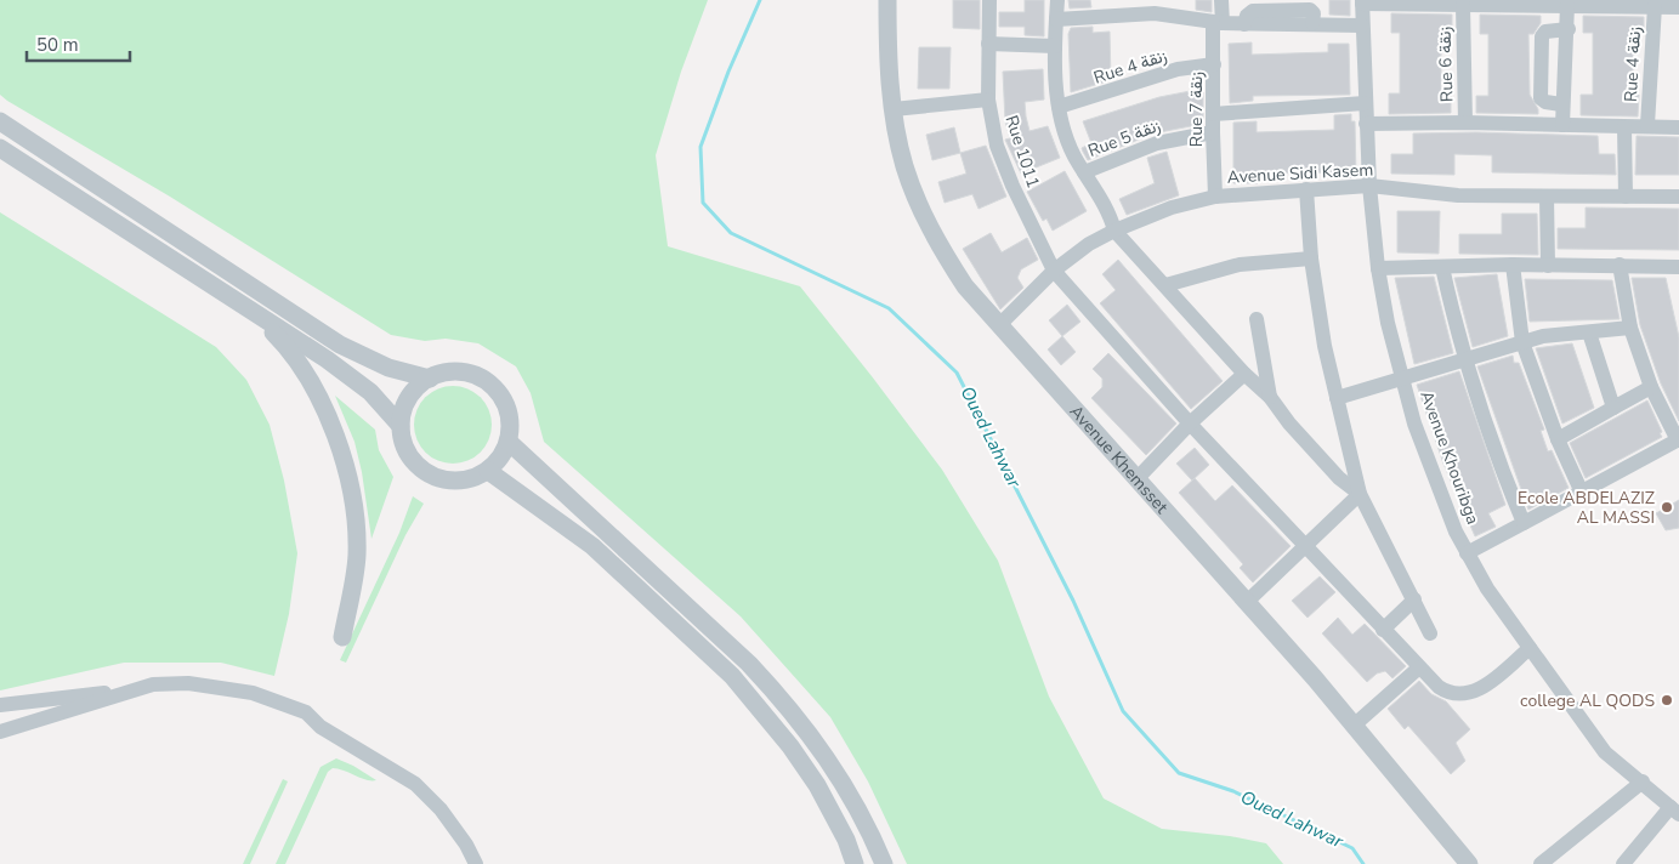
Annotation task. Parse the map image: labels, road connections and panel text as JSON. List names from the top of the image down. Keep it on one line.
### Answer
{"streets":{"street":["Rue 6 زنقة","Rue 4 زنقة","Rue 7 زنقة","Rue 5 زنقة","Rue 1011","Avenue Sidi Kasem","Avenue Khouribga","Avenue Khemsset"]},"crossings":[["Rue 4 زنقة","Rue 7 زنقة"],["Rue 7 زنقة","Rue 5 زنقة"],["Rue 7 زنقة","Avenue Sidi Kasem"],["Rue 1011","Avenue Sidi Kasem"],["Rue 1011","Avenue Khouribga"],["Avenue Sidi Kasem","Avenue Khouribga"],["Avenue Sidi Kasem","Avenue Khemsset"]],"water":["Oued Lahwar"],"places":["Ecole ABDELAZIZ AL MASSI","college AL QODS"],"scale_bar":"50 m"}
